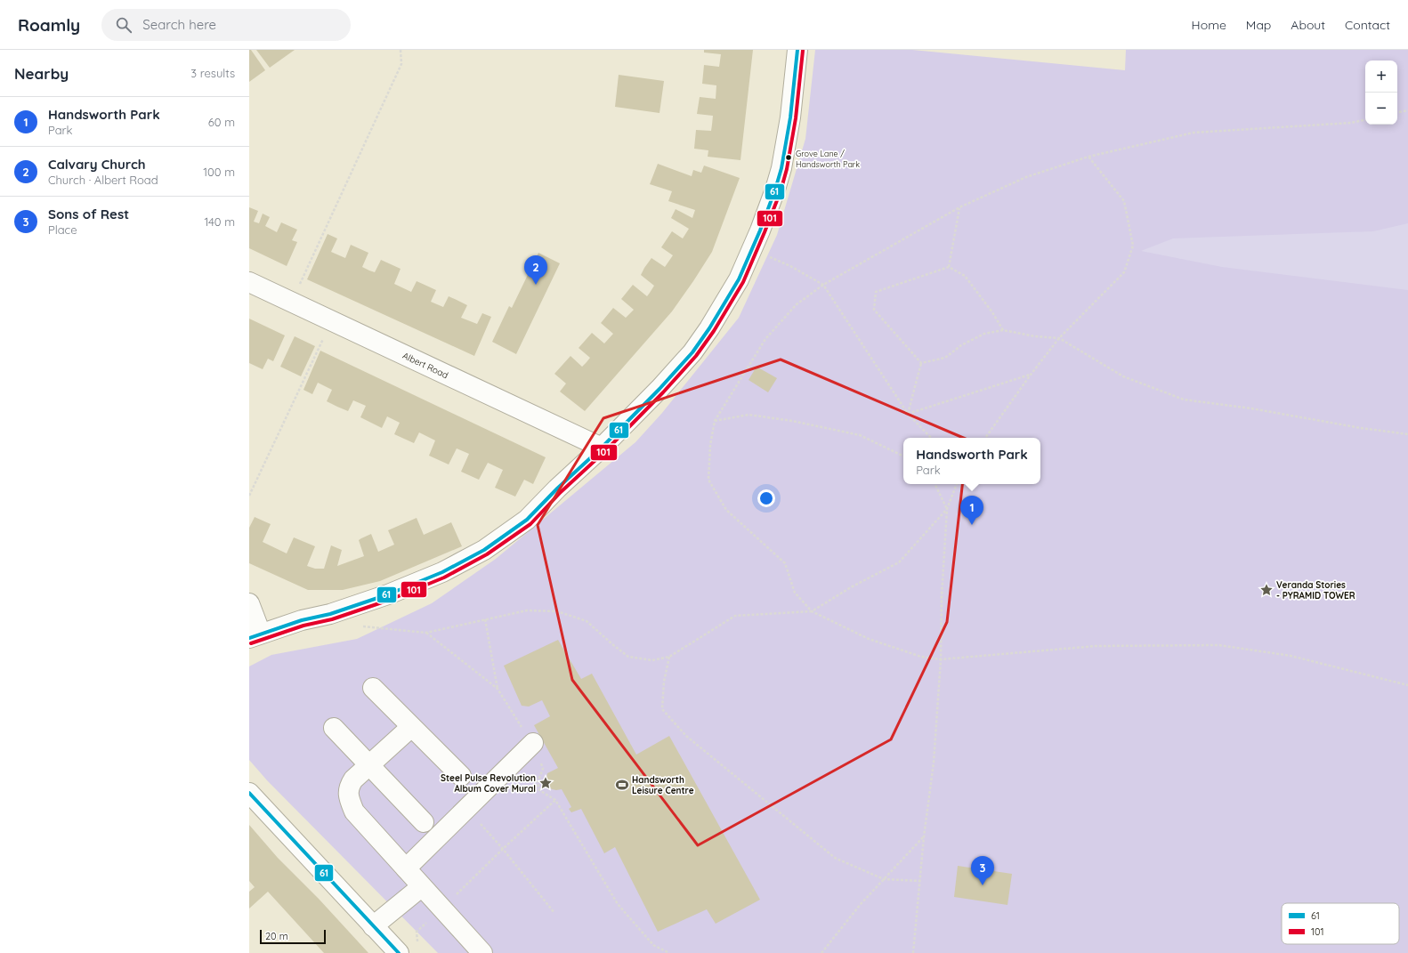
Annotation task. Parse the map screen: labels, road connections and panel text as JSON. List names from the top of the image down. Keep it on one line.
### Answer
{"streets":{"street":["Albert Road"]},"places":{"other":["Grove Lane / Handsworth Park"],"place":["Veranda Stories - PYRAMID TOWER","Steel Pulse Revolution Album Cover Mural"],"sports":["Handsworth Leisure Centre"]},"lines":["transit line 61","transit line 101"],"legend":["61","101"],"scale_bar":"20 m","page":{"header":"Roamly","search":"Search here","nav":["Home","Map","About","Contact"],"heading":["Nearby","3 results"],"map_buttons":["+","−"],"list":[{"mark":"1","name":"Handsworth Park","note":"Park","value":"60 m"},{"mark":"2","name":"Calvary Church","note":"Church · Albert Road","value":"100 m"},{"mark":"3","name":"Sons of Rest","note":"Place","value":"140 m"}],"pins":["2","1","3"],"popup":["Handsworth Park","Park"],"scale":"20 m"}}
